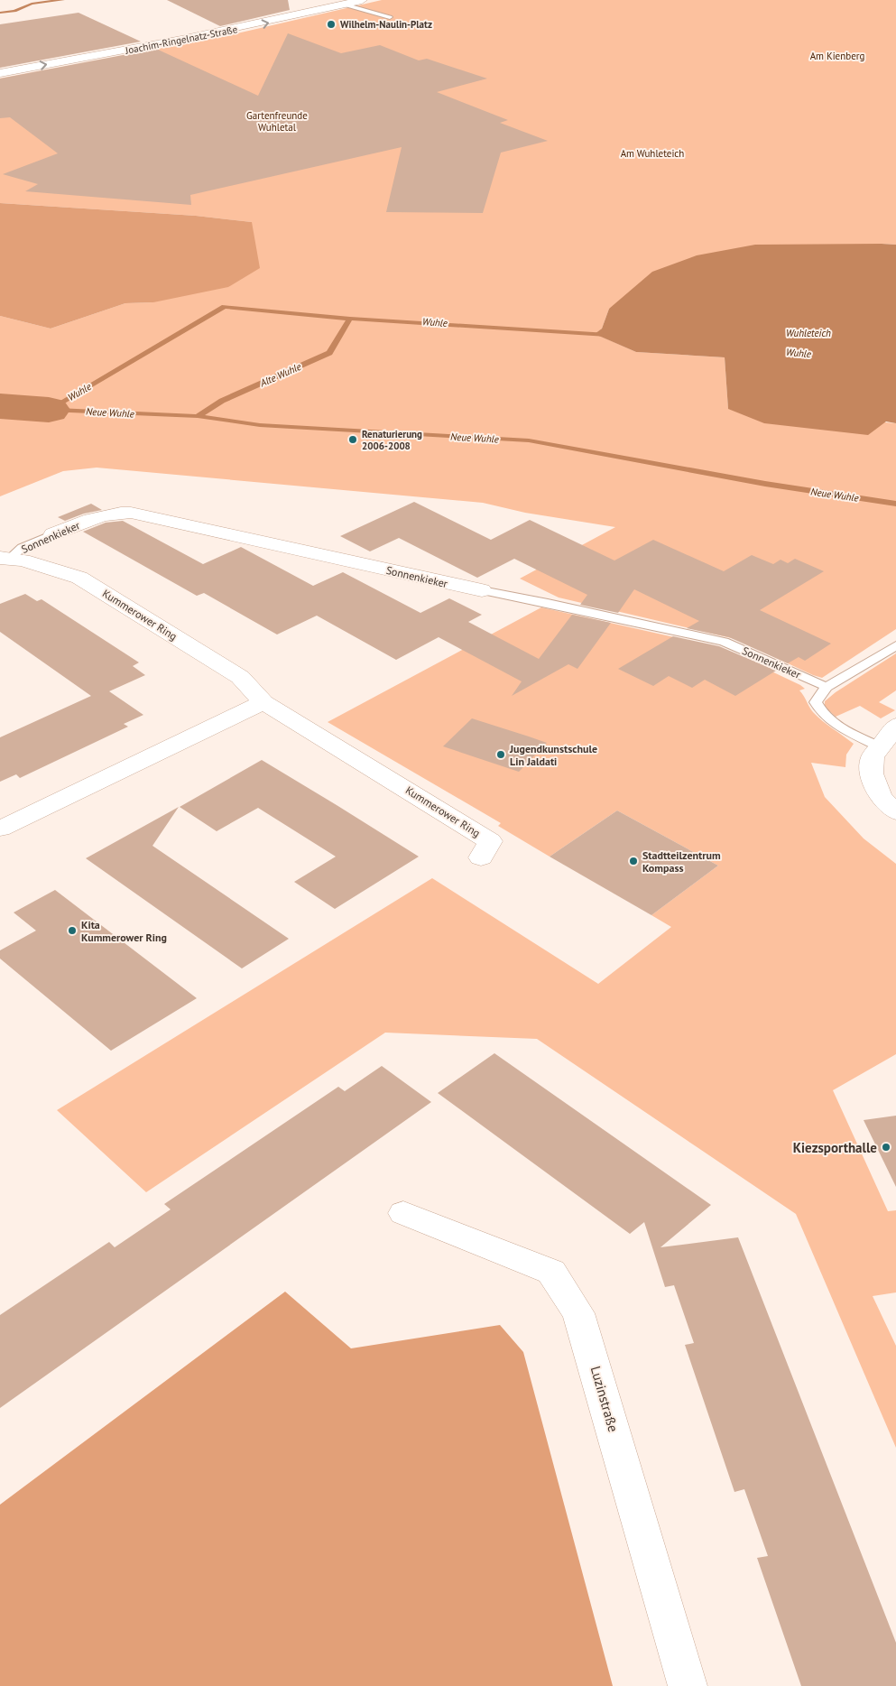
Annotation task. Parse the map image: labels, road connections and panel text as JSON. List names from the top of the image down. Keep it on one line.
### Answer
{"streets":{"street":["Joachim-Ringelnatz-Straße","Sonnenkieker","Kummerower Ring","Luzinstraße"]},"crossings":[["Sonnenkieker","Kummerower Ring"]],"one_way":["Joachim-Ringelnatz-Straße"],"water":["Wuhle","Wuhleteich","Alte Wuhle","Neue Wuhle"],"parks":["Am Kienberg","Gartenfreunde Wuhletal","Am Wuhleteich"],"places":["Wilhelm-Naulin-Platz","Renaturierung 2006-2008","Jugendkunstschule Lin Jaldati","Stadtteilzentrum Kompass","Kita Kummerower Ring","Kiezsporthalle"]}
